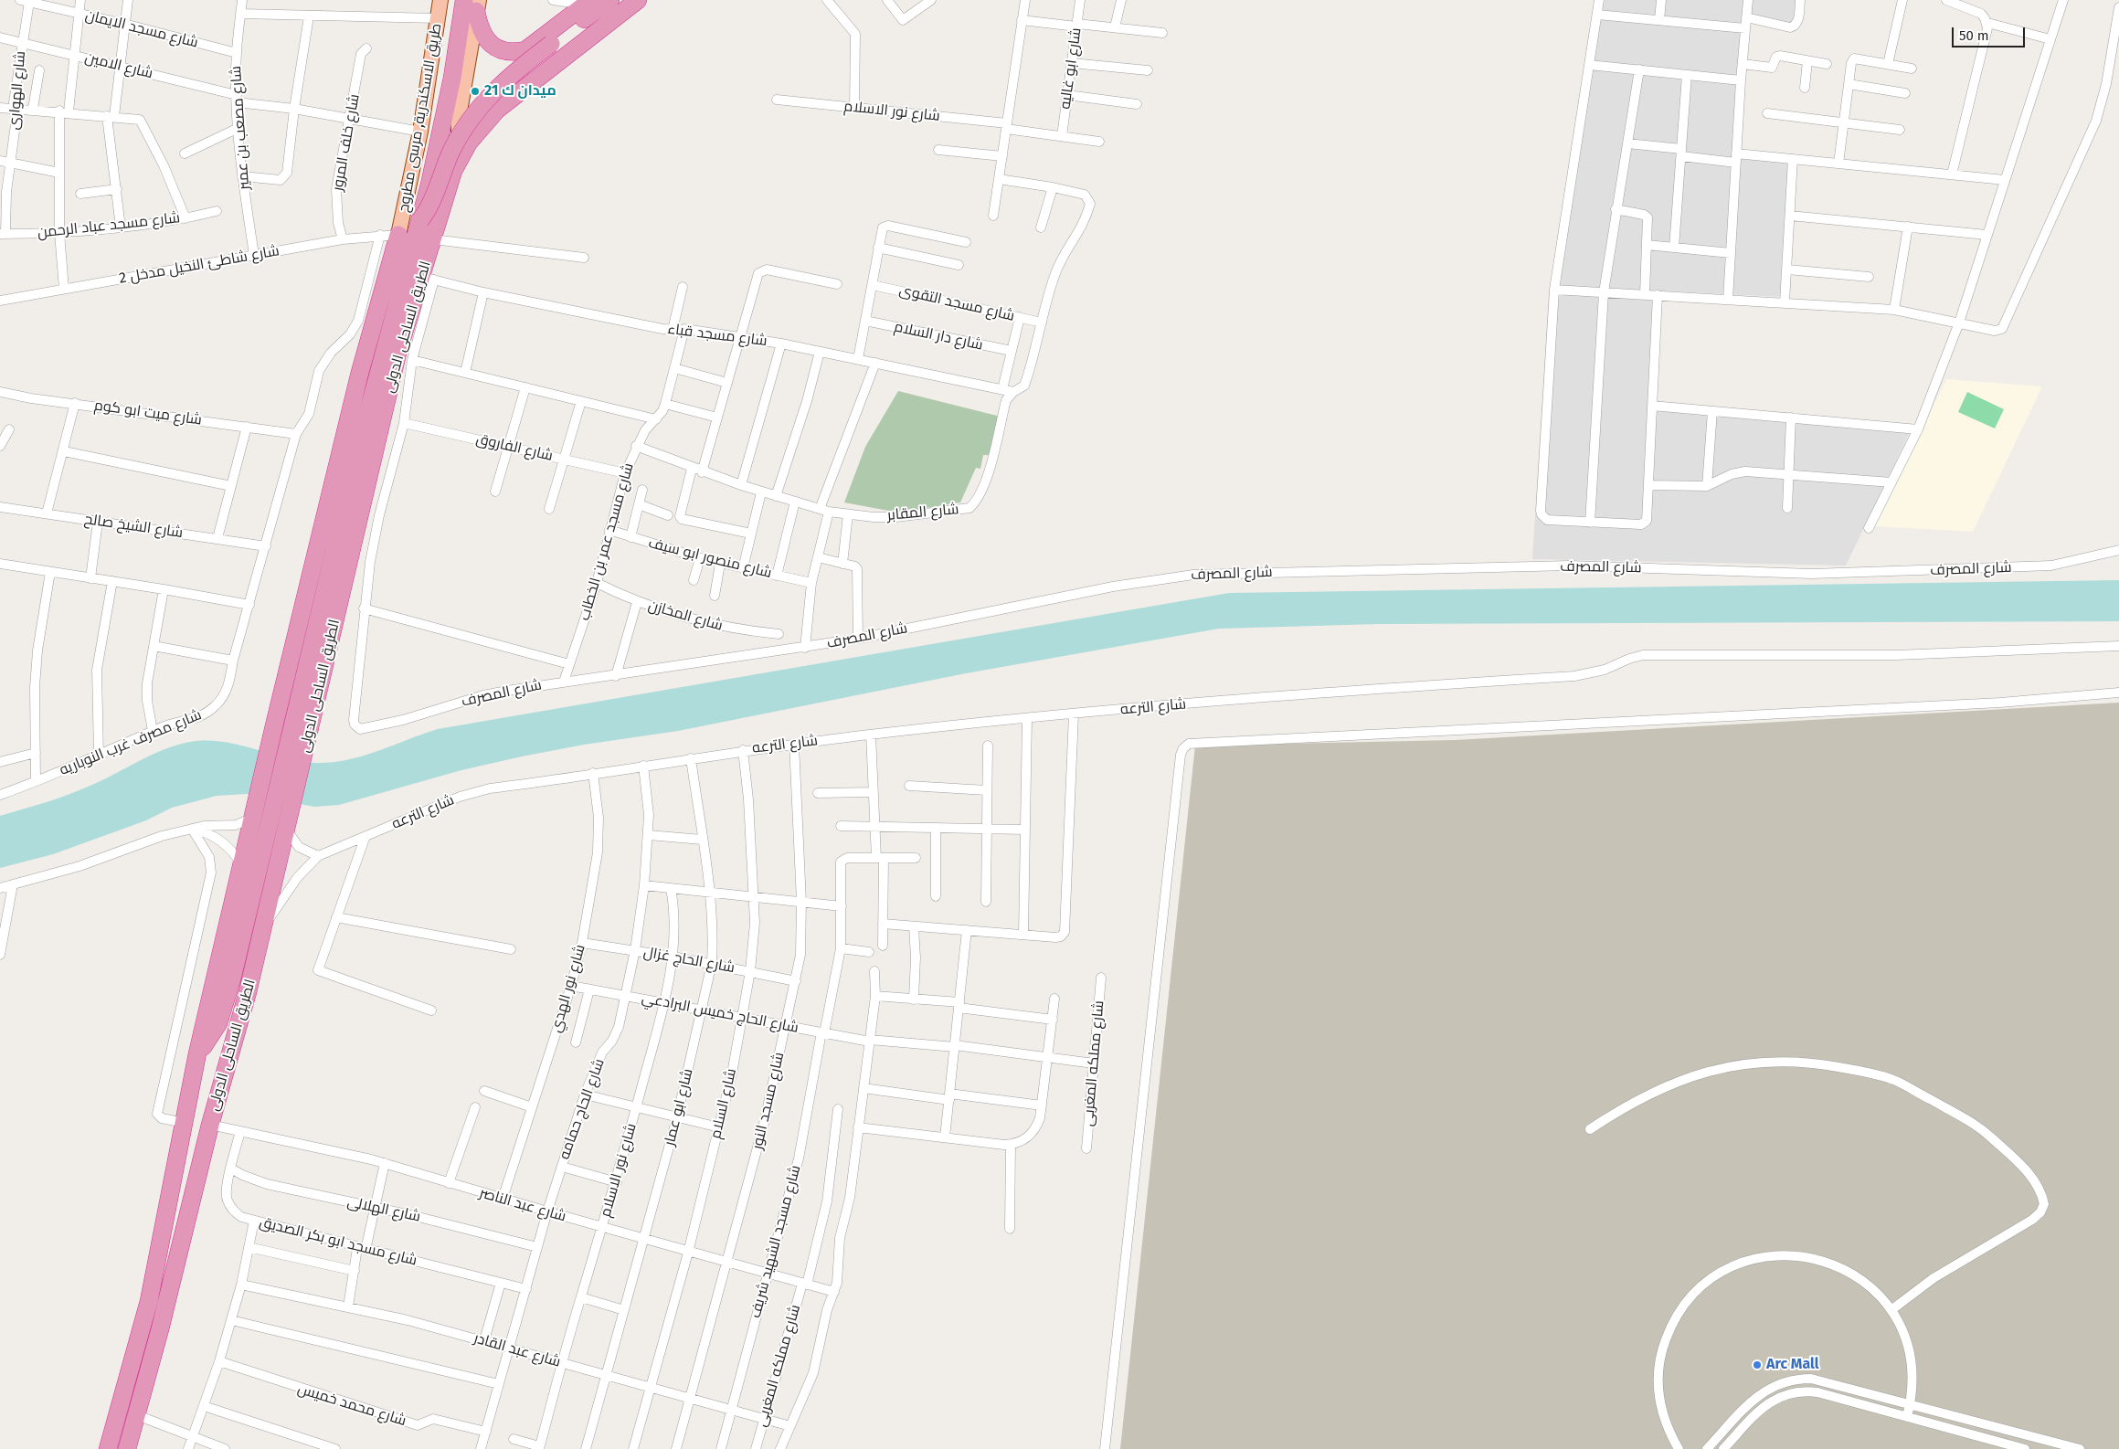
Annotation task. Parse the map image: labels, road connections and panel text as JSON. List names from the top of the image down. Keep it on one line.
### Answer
{"streets":{"highway":["الطريق الساحلى الدولى"],"main road":["طريق الاسكندرية, مرسى مطروح"],"street":["شارع مسجد الايمان","شارع الامين","شارع ابو غاليه","شارع الهوارى","شارع نور الاسلام","شارع مصعب بن عمير","شارع خلف المرور","شارع مسجد عباد الرحمن","شارع شاطئ النخيل مدخل 2","شارع مسجد التقوى","شارع مسجد قباء","شارع دار السلام","شارع ميت ابو كوم","شارع الفاروق","شارع المقابر","شارع الشيخ صالح","شارع مسجد عمر بن الخطاب","شارع منصور ابو سيف","شارع المصرف","شارع المخازن","شارع الترعه","شارع مصرف غرب النوباريه","شارع الحاج غزال","شارع نور الهدي","شارع الحاج خميس البرادعي","شارع مملكه المغربى","شارع مسجد النور","شارع السلام","شارع ابو عمار","شارع الحاج حمامه","شارع عبد الناصر","شارع الهلالى","شارع مسجد ابو بكر الصديق","شارع مسجد الشهيد شريف","شارع عبد القادر","شارع محمد خميس"]},"crossings":[["شارع مسجد الايمان","شارع الهوارى"],["شارع مسجد الايمان","شارع مصعب بن عمير"],["شارع الامين","شارع الهوارى"],["شارع الامين","طريق الاسكندرية, مرسى مطروح"],["شارع الامين","شارع مصعب بن عمير"],["شارع الامين","شارع خلف المرور"],["شارع ابو غاليه","شارع نور الاسلام"],["شارع الهوارى","شارع مسجد عباد الرحمن"],["شارع نور الاسلام","شارع الحاج غزال"],["شارع نور الاسلام","شارع الحاج خميس البرادعي"],["شارع نور الاسلام","شارع عبد الناصر"],["شارع نور الاسلام","شارع عبد القادر"],["طريق الاسكندرية, مرسى مطروح","شارع شاطئ النخيل مدخل 2"],["طريق الاسكندرية, مرسى مطروح","الطريق الساحلى الدولى"],["شارع مصعب بن عمير","شارع شاطئ النخيل مدخل 2"],["شارع خلف المرور","شارع شاطئ النخيل مدخل 2"],["شارع شاطئ النخيل مدخل 2","الطريق الساحلى الدولى"],["شارع مسجد التقوى","شارع المقابر"],["الطريق الساحلى الدولى","شارع مسجد قباء"],["الطريق الساحلى الدولى","شارع الترعه"],["الطريق الساحلى الدولى","شارع عبد الناصر"],["شارع مسجد قباء","شارع المقابر"],["شارع مسجد قباء","شارع مسجد عمر بن الخطاب"],["شارع الفاروق","شارع مسجد عمر بن الخطاب"],["شارع المقابر","شارع مسجد عمر بن الخطاب"],["شارع مسجد عمر بن الخطاب","شارع منصور ابو سيف"],["شارع مسجد عمر بن الخطاب","شارع المصرف"],["شارع مسجد عمر بن الخطاب","شارع المخازن"],["شارع الترعه","شارع نور الهدي"],["شارع الترعه","شارع مسجد النور"],["شارع الترعه","شارع السلام"],["شارع الترعه","شارع ابو عمار"],["شارع الترعه","شارع الحاج حمامه"],["شارع الحاج غزال","شارع نور الهدي"],["شارع الحاج غزال","شارع مسجد النور"],["شارع الحاج غزال","شارع السلام"],["شارع الحاج غزال","شارع ابو عمار"],["شارع الحاج غزال","شارع الحاج حمامه"],["شارع نور الهدي","شارع الحاج خميس البرادعي"],["شارع نور الهدي","شارع عبد الناصر"],["شارع الحاج خميس البرادعي","شارع مملكه المغربى"],["شارع الحاج خميس البرادعي","شارع مسجد النور"],["شارع الحاج خميس البرادعي","شارع السلام"],["شارع الحاج خميس البرادعي","شارع ابو عمار"],["شارع الحاج خميس البرادعي","شارع الحاج حمامه"],["شارع الحاج خميس البرادعي","شارع مسجد الشهيد شريف"],["شارع مملكه المغربى","شارع عبد الناصر"],["شارع مملكه المغربى","شارع عبد القادر"],["شارع مسجد النور","شارع عبد الناصر"],["شارع مسجد النور","شارع عبد القادر"],["شارع السلام","شارع عبد الناصر"],["شارع السلام","شارع عبد القادر"],["شارع ابو عمار","شارع عبد الناصر"],["شارع ابو عمار","شارع عبد القادر"],["شارع الحاج حمامه","شارع عبد الناصر"],["شارع الحاج حمامه","شارع الهلالى"],["شارع الحاج حمامه","شارع مسجد ابو بكر الصديق"],["شارع الحاج حمامه","شارع عبد القادر"],["شارع الحاج حمامه","شارع محمد خميس"],["شارع عبد الناصر","شارع مسجد ابو بكر الصديق"],["شارع عبد الناصر","شارع مسجد الشهيد شريف"],["شارع الهلالى","شارع مسجد ابو بكر الصديق"],["شارع مسجد الشهيد شريف","شارع عبد القادر"]],"places":["ميدان ك 21","Arc Mall"],"scale_bar":"50 m"}
